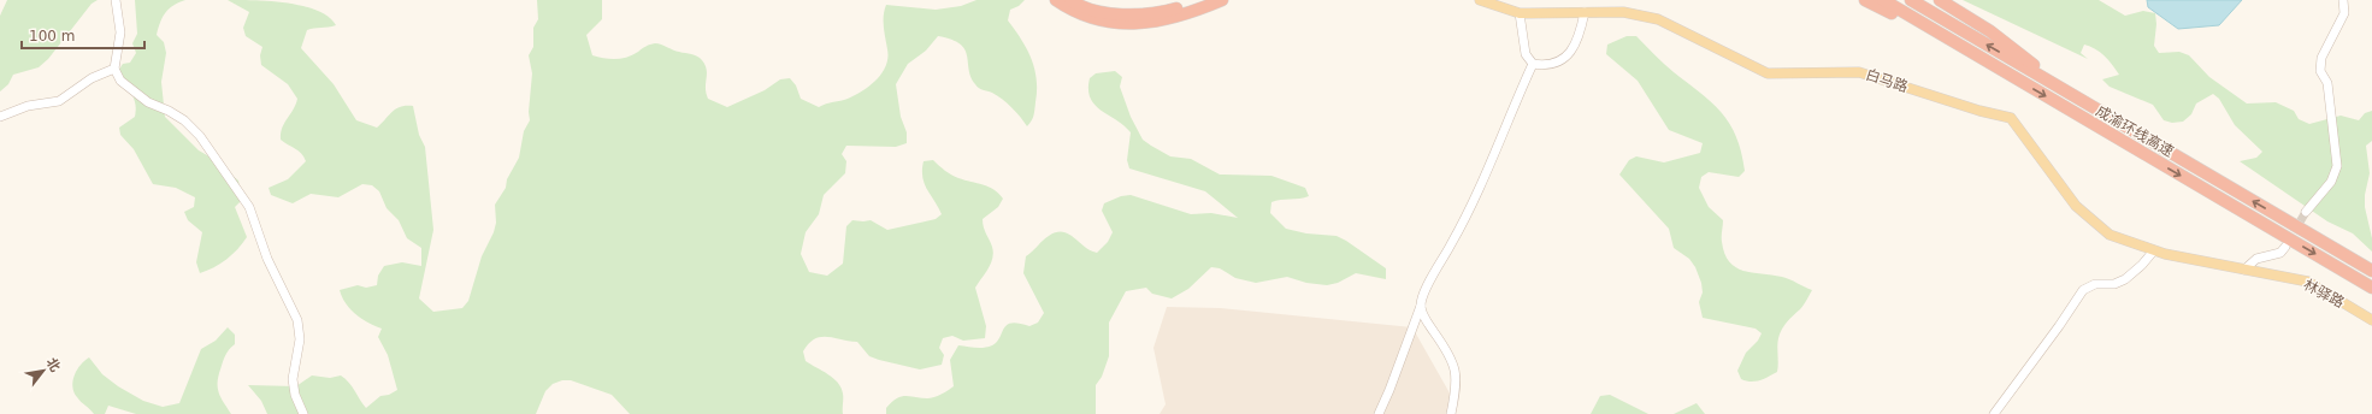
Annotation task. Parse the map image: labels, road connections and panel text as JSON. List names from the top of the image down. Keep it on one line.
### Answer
{"streets":{"highway":["成渝环线高速"],"main road":["白马路","林驿路"]},"crossings":[["白马路","林驿路"]],"scale_bar":"100 m","north":"top right"}
